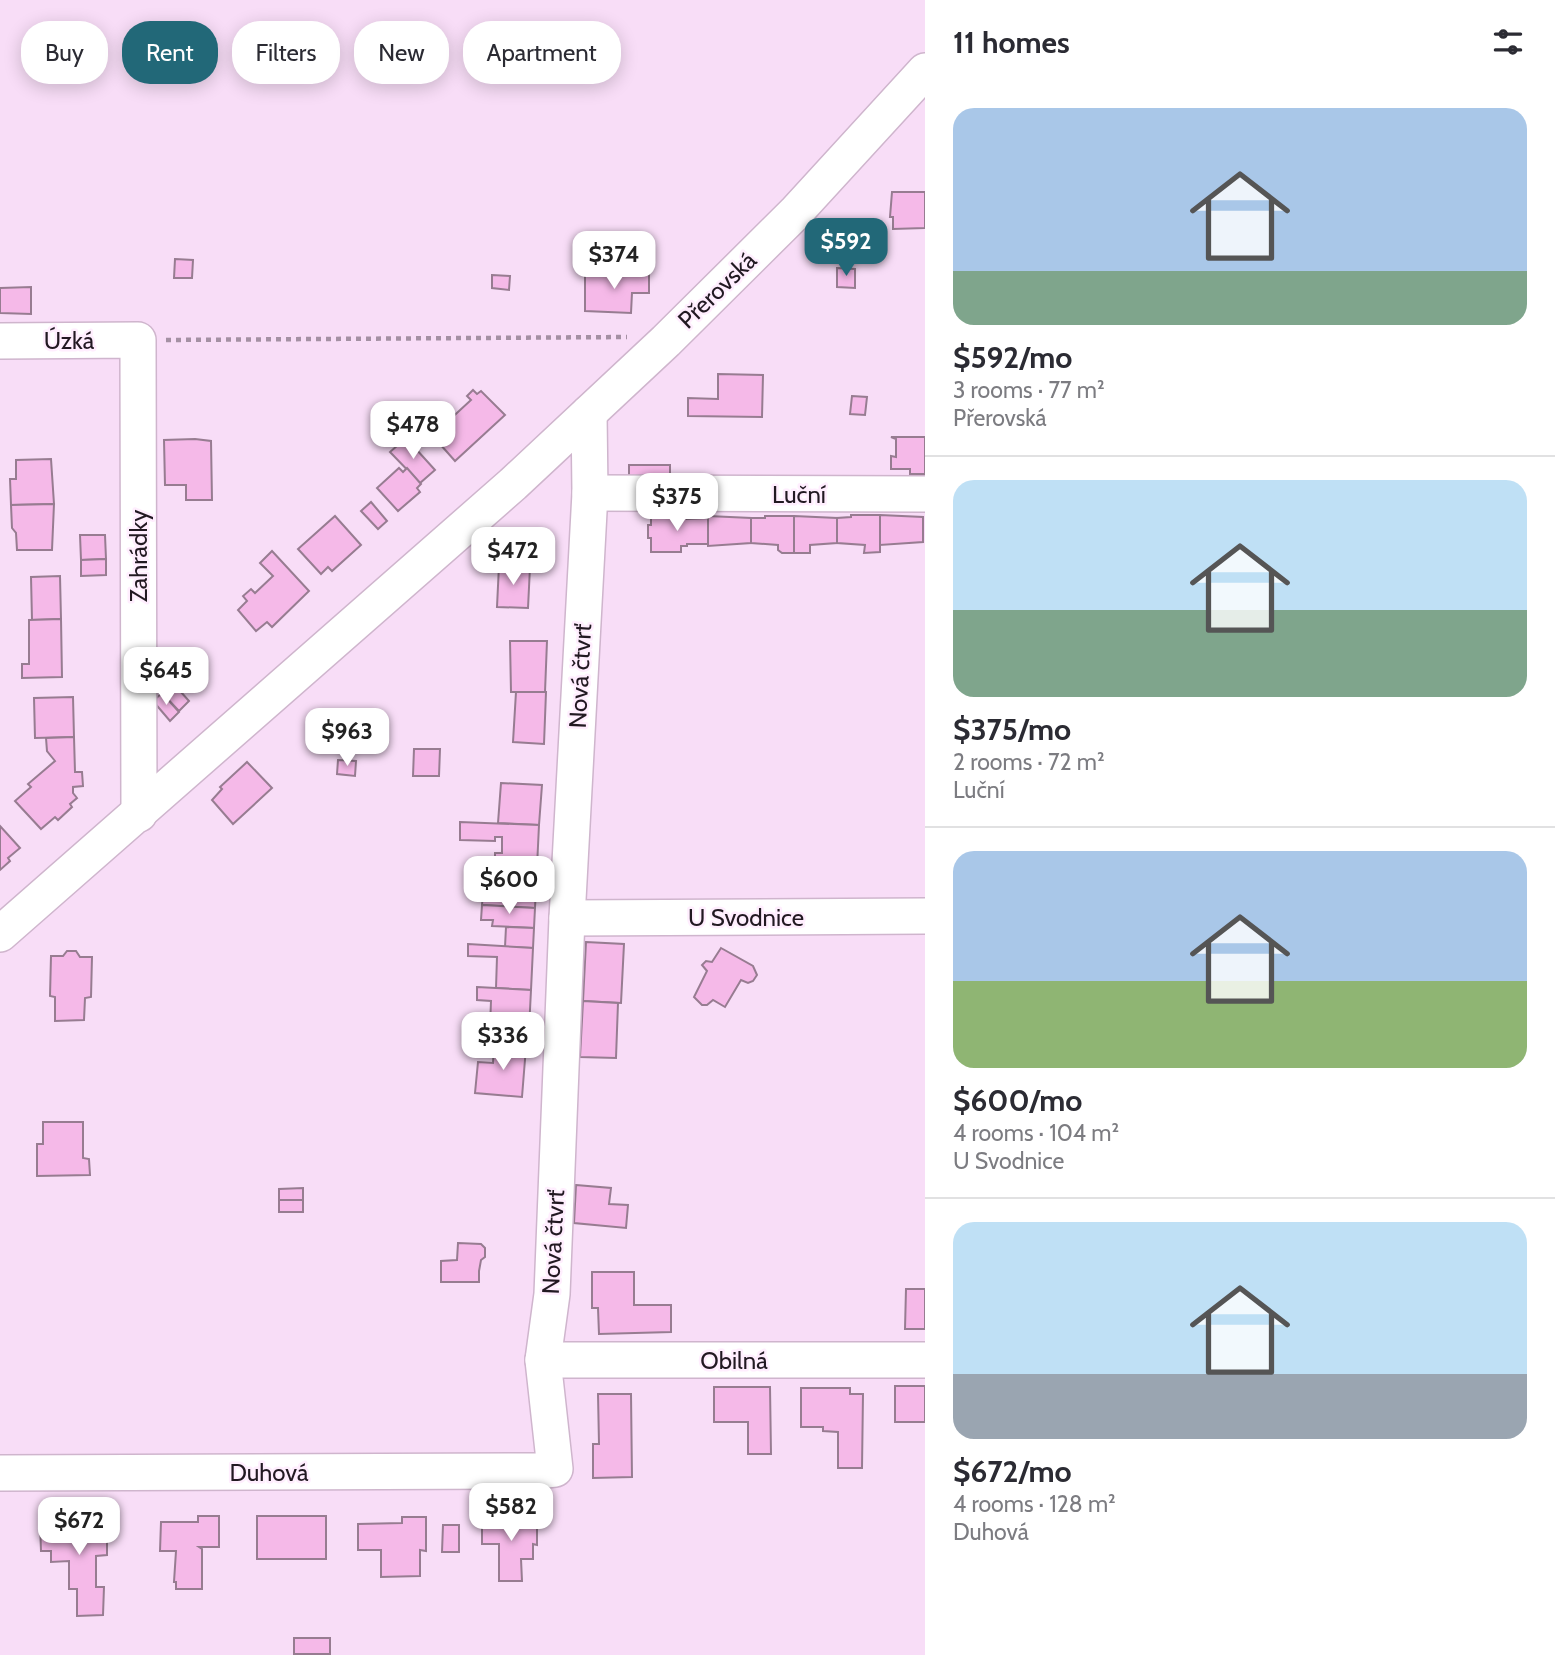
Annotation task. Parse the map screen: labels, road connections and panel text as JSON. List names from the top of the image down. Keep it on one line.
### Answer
{"streets":{"street":["Přerovská","Úzká","Luční","Zahrádky","Nová čtvrť","U Svodnice","Obilná","Duhová"]},"crossings":[["Přerovská","Nová čtvrť"],["Úzká","Zahrádky"],["Luční","Nová čtvrť"],["Nová čtvrť","U Svodnice"],["Nová čtvrť","Obilná"],["Nová čtvrť","Duhová"]],"page":{"heading":"11 homes","chip":["Buy","Rent","Filters","New","Apartment"],"list":[{"name":"$592/mo","note":"3 rooms · 77 m² · Přerovská"},{"name":"$375/mo","note":"2 rooms · 72 m² · Luční"},{"name":"$600/mo","note":"4 rooms · 104 m² · U Svodnice"},{"name":"$672/mo","note":"4 rooms · 128 m² · Duhová"}],"price":["$592","$374","$478","$375","$472","$645","$963","$600","$336","$582","$672"]}}
